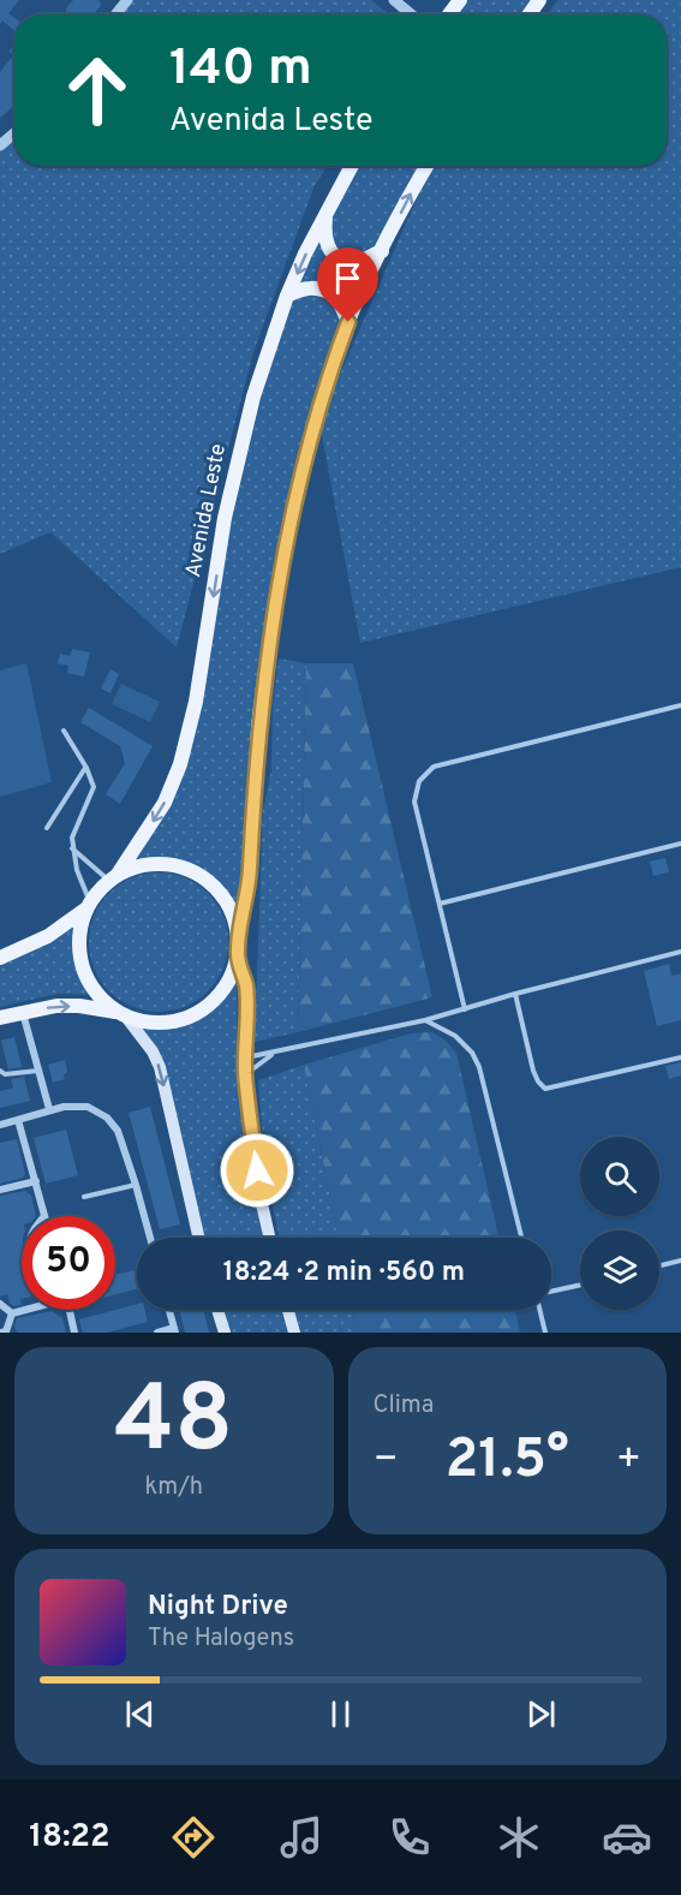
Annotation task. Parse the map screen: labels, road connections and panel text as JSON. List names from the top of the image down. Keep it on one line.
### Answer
{"streets":{"main road":["Avenida Leste"]},"page":{"turn":["140 m","Avenida Leste"],"limit":"50","trip":"18:24 · 2 min · 560 m","tile":[["48","km/h"],"Clima"],"heat":["−","21.5°","+"],"song":["Night Drive","The Halogens"],"tabs":"18:22"}}
